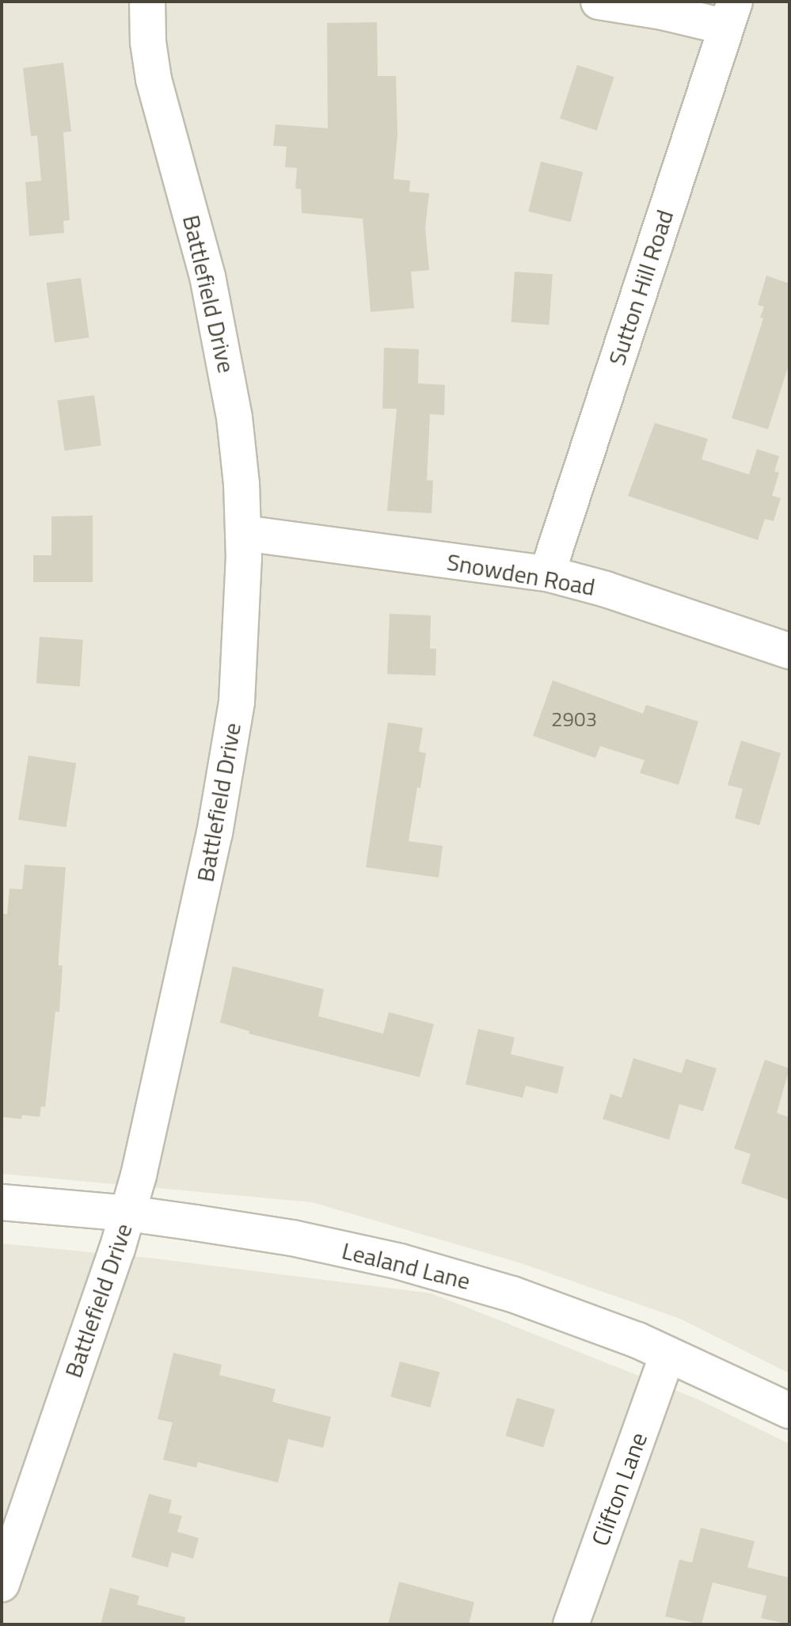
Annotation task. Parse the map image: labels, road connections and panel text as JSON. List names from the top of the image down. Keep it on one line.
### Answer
{"streets":{"street":["Sutton Hill Road","Battlefield Drive","Snowden Road","Lealand Lane","Clifton Lane"]},"crossings":[["Sutton Hill Road","Snowden Road"],["Battlefield Drive","Snowden Road"],["Battlefield Drive","Lealand Lane"],["Lealand Lane","Clifton Lane"]],"house_numbers":["2903"]}
